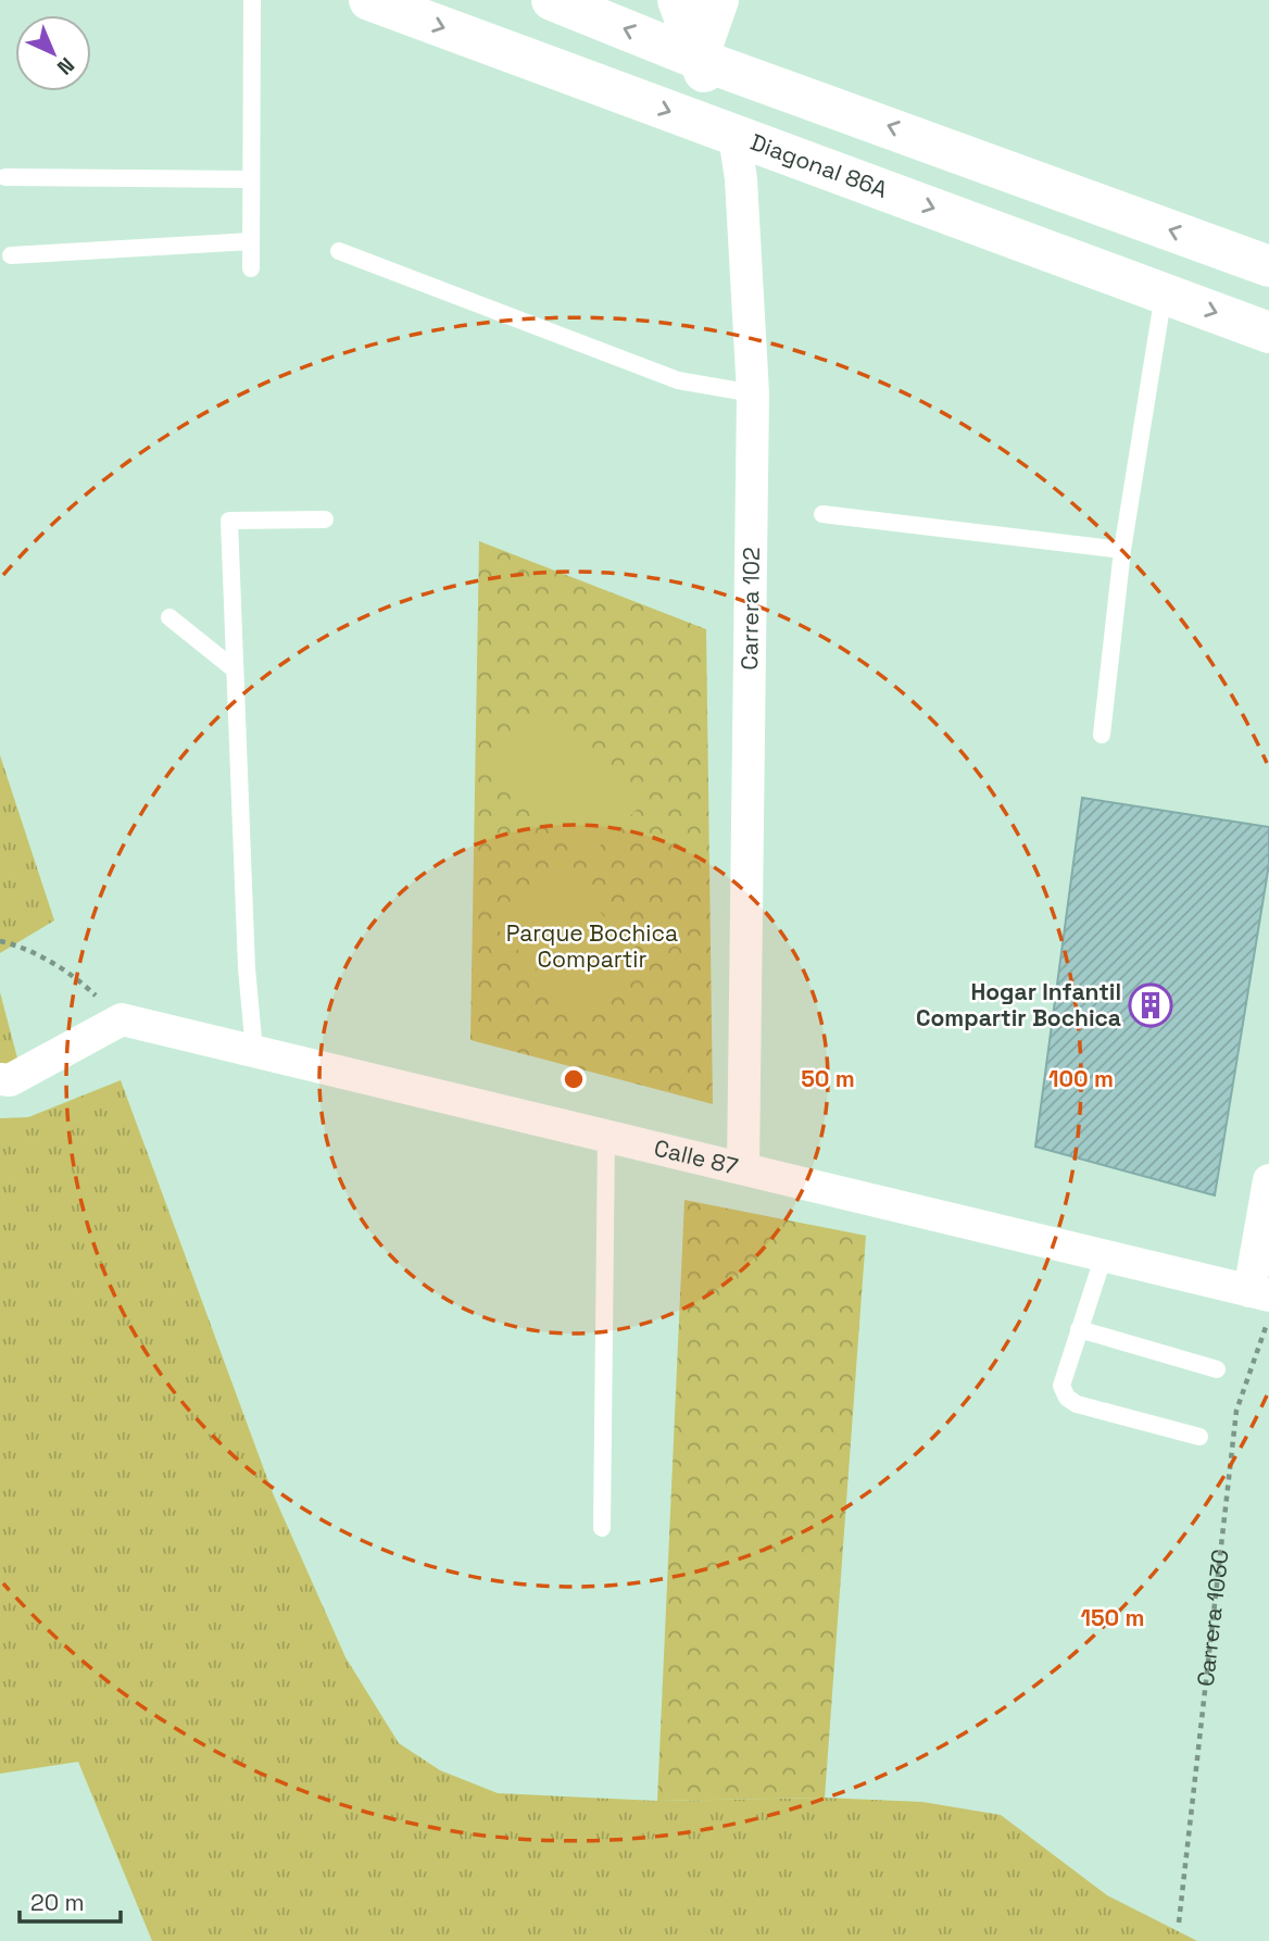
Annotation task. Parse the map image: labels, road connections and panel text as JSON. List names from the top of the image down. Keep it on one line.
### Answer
{"streets":{"street":["Diagonal 86A","Carrera 102","Calle 87"],"path":["Carrera 103C"]},"crossings":[["Diagonal 86A","Carrera 102"],["Carrera 102","Calle 87"]],"parks":["Parque Bochica Compartir"],"places":{"building":["Hogar Infantil Compartir Bochica"]},"scale_bar":"20 m","north":"bottom right","rings":["50 m","100 m","150 m"]}
